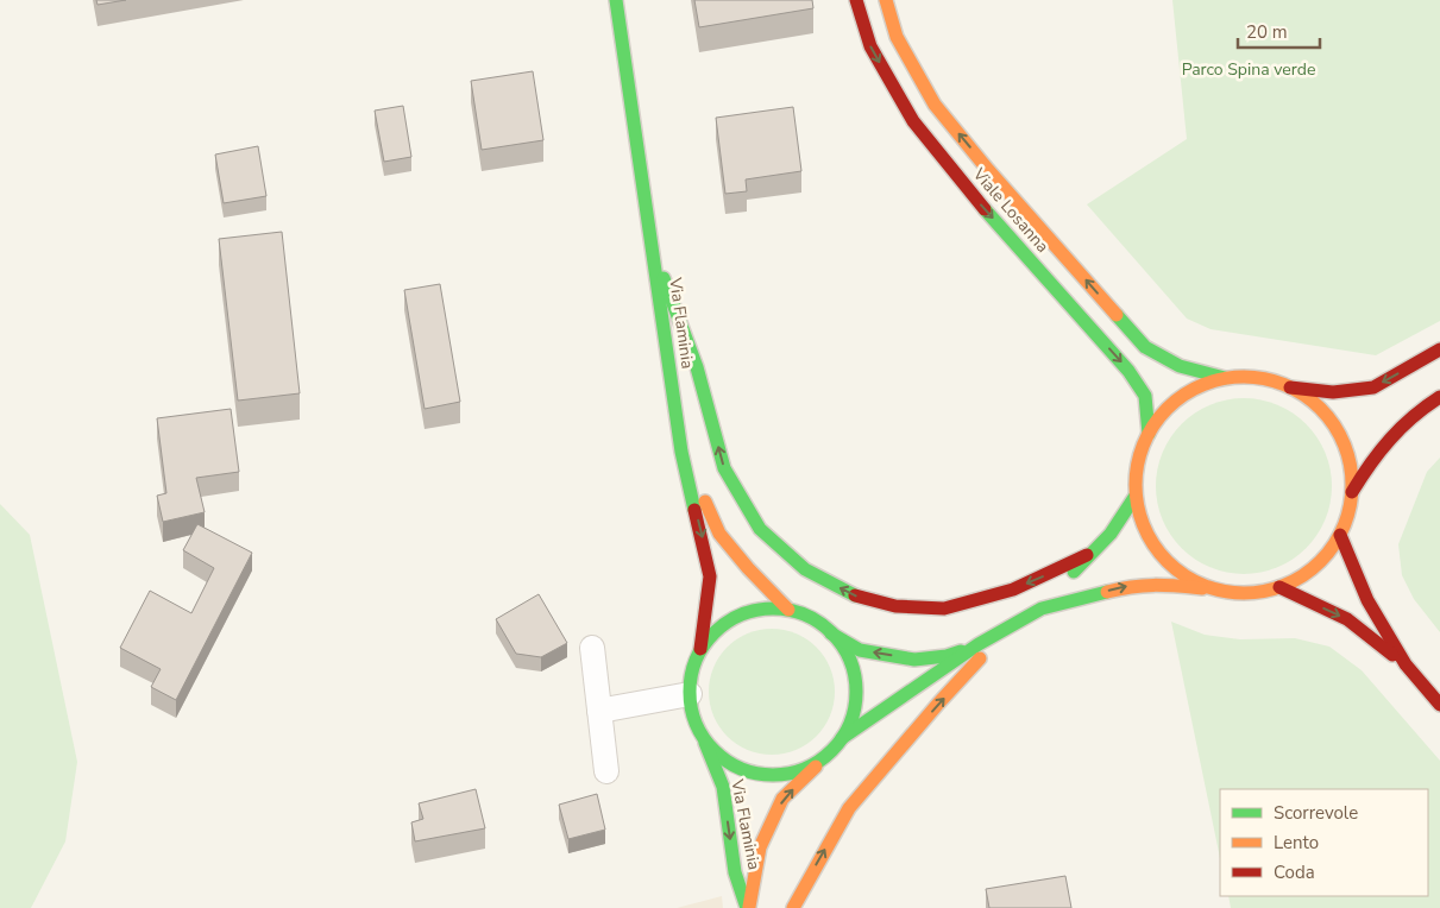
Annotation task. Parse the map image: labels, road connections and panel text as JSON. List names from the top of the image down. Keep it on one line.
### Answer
{"streets":{"main road":["Viale Losanna","Via Flaminia"]},"parks":["Parco Spina verde"],"legend":["Scorrevole","Lento","Coda"],"scale_bar":"20 m"}
